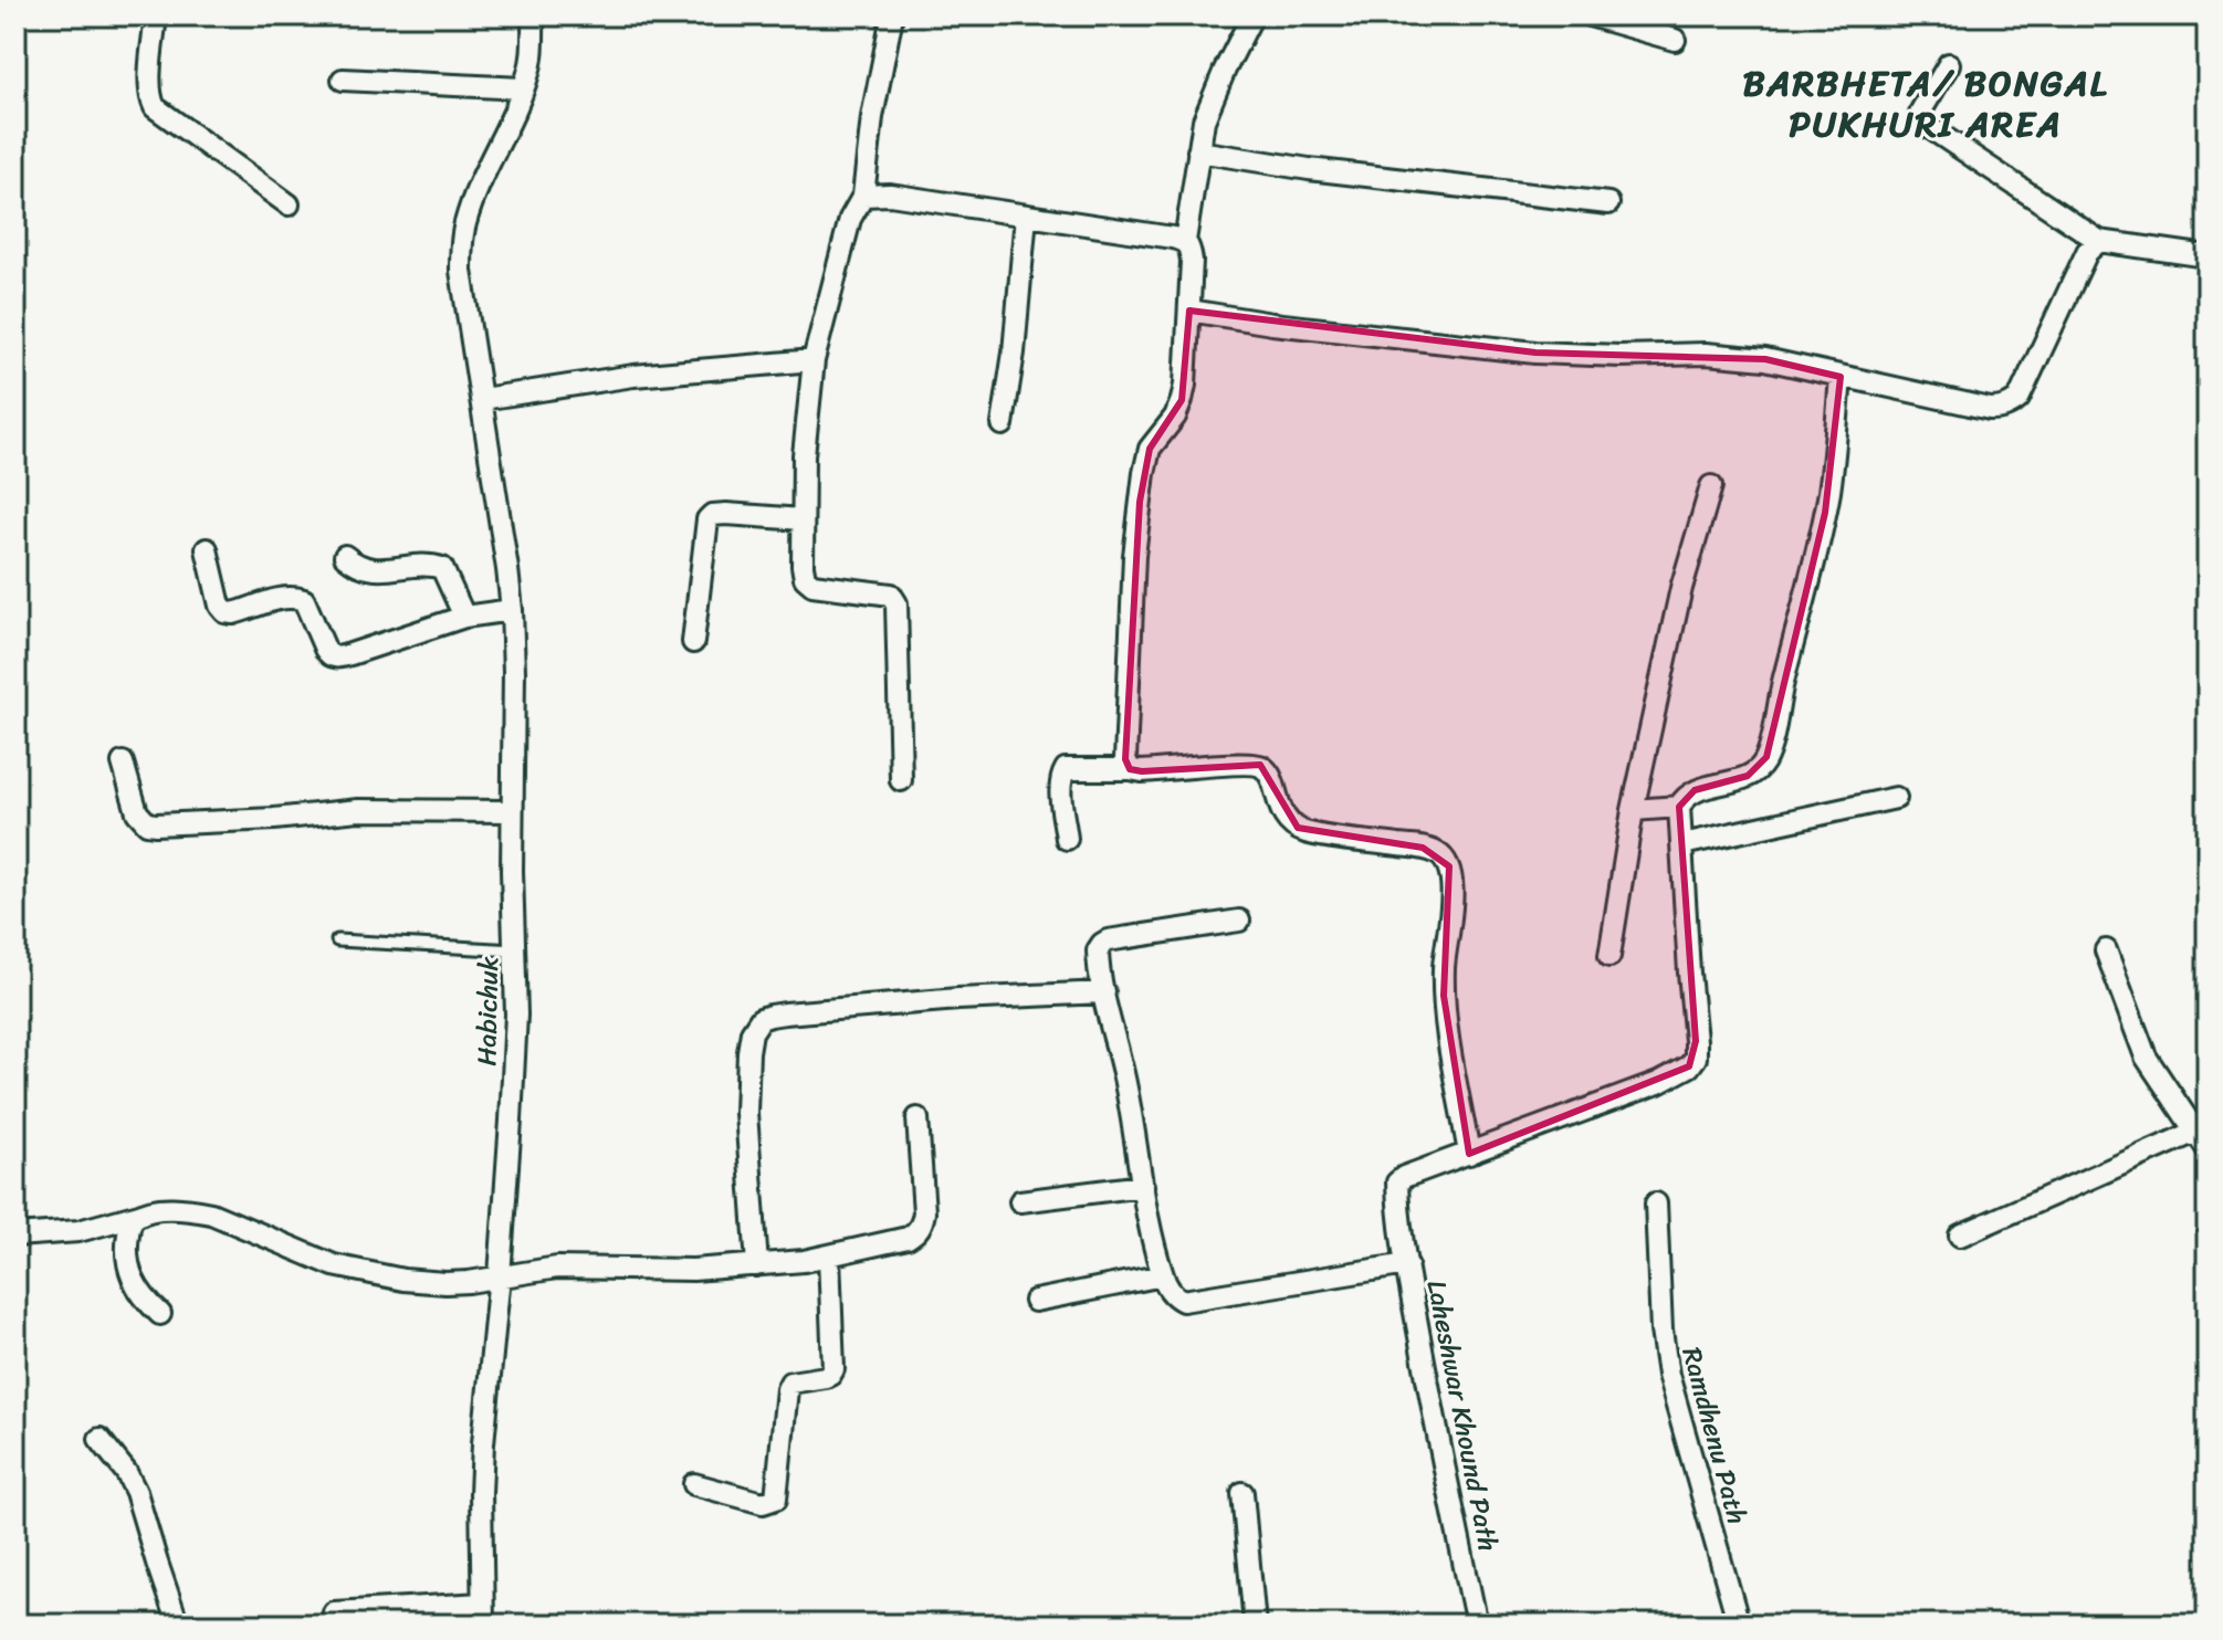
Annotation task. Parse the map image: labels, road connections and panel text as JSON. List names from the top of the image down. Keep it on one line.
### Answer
{"streets":{"street":["Habichuk","Laheshwar Khound Path","Ramdhenu Path"]},"districts":["BARBHETA/ BONGAL PUKHURI AREA"]}
